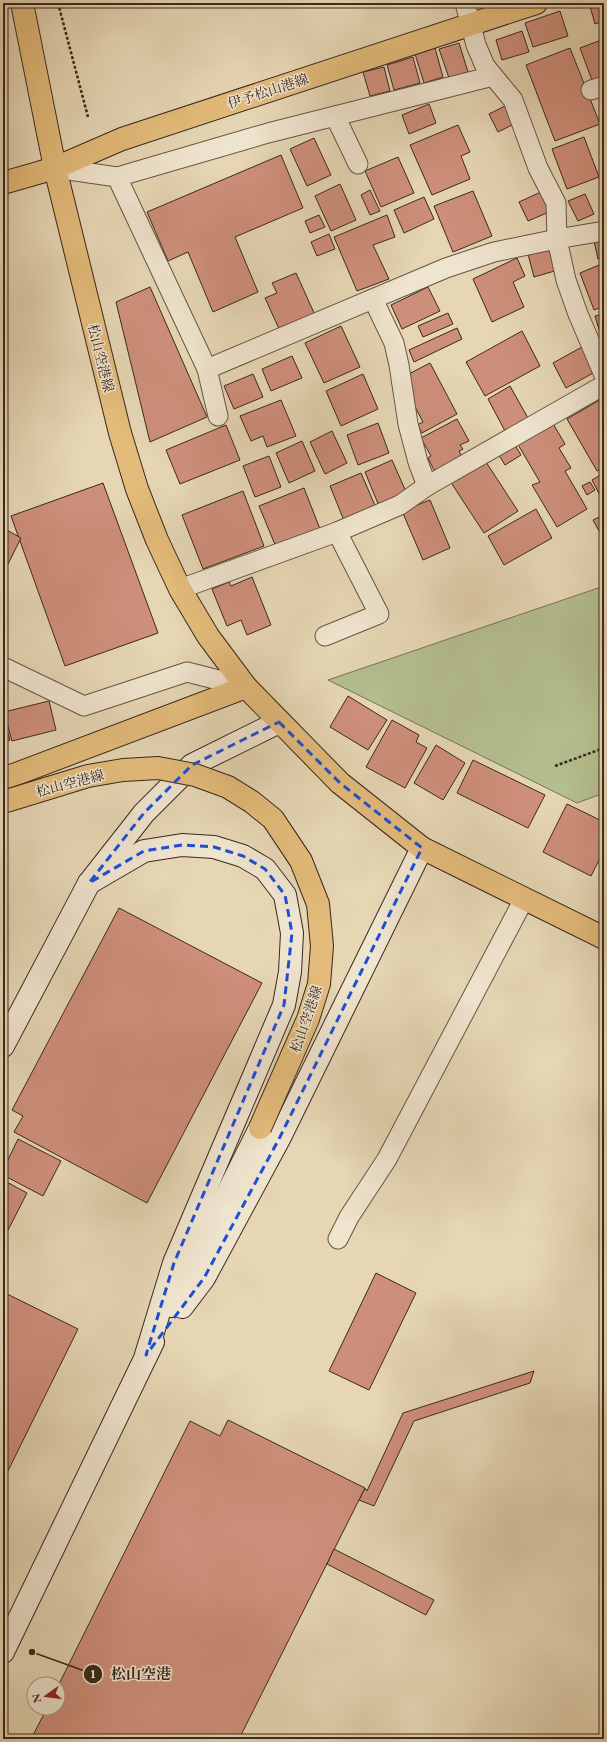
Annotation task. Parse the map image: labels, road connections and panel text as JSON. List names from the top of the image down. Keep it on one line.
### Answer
{"streets":{"main road":["伊予松山港線","松山空港線"]},"crossings":[["伊予松山港線","松山空港線"]],"places":["松山空港"],"north":"left"}
